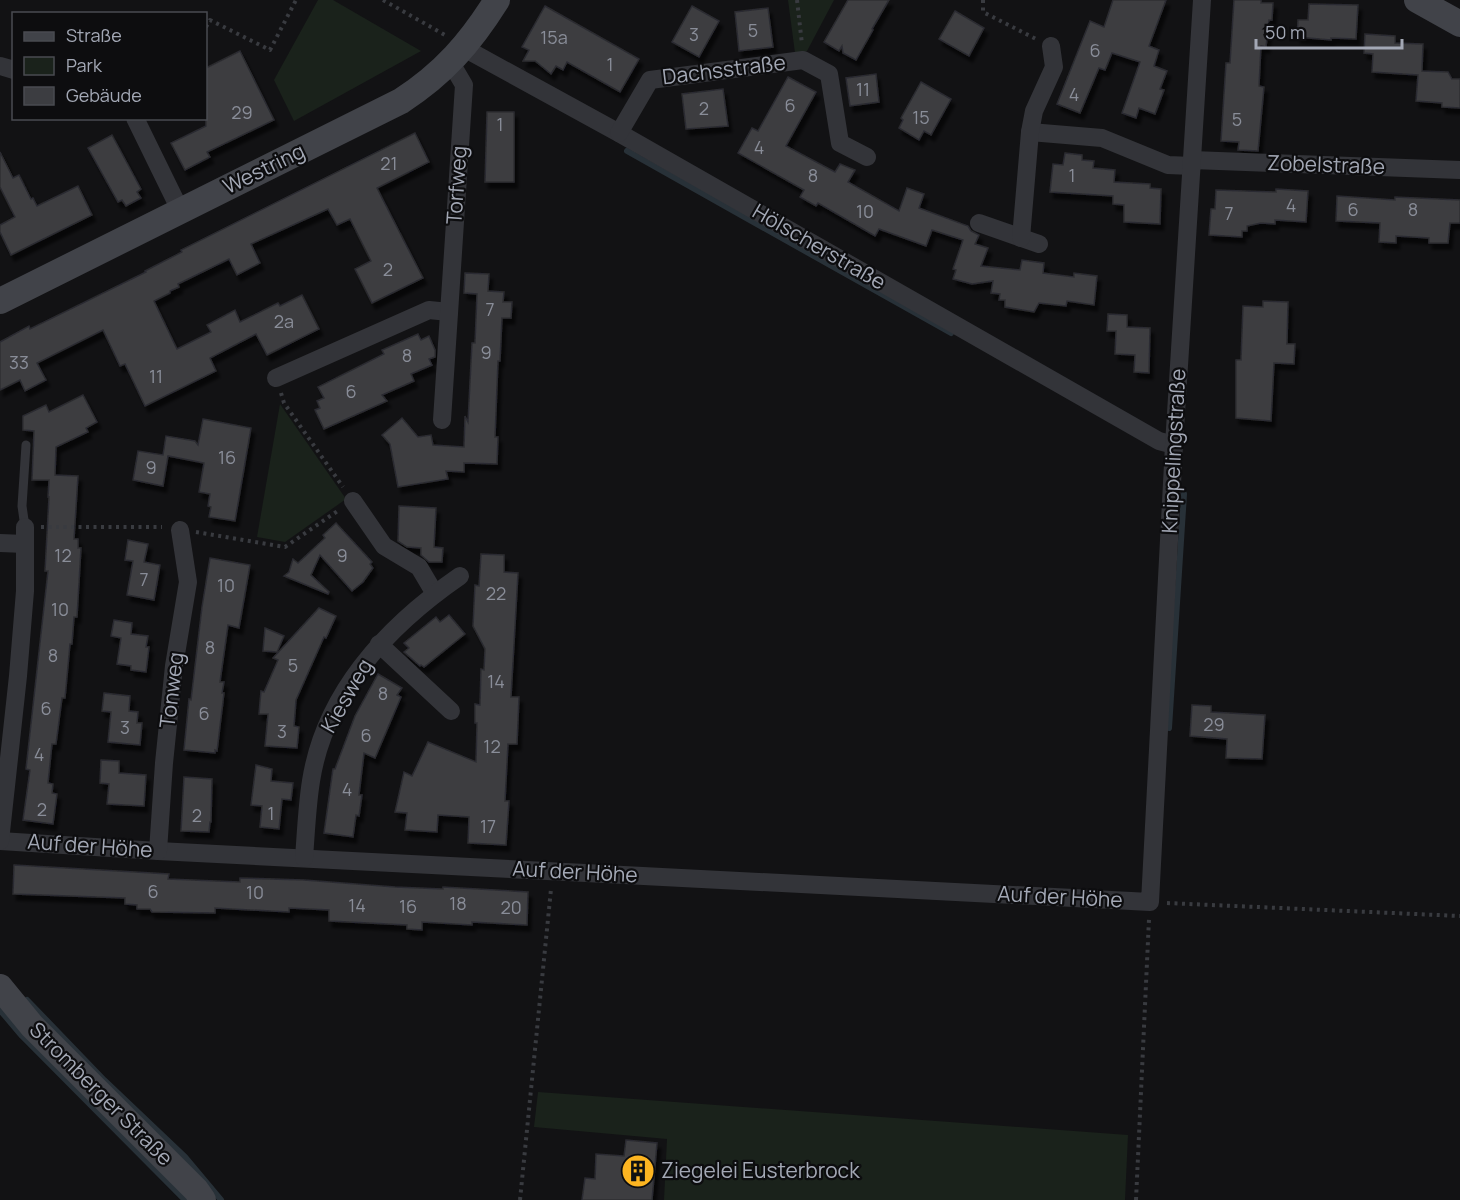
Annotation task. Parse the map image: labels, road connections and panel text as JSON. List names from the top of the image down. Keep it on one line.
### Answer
{"streets":{"main road":["Westring","Stromberger Straße"],"street":["Dachsstraße","Zobelstraße","Torfweg","Hölscherstraße","Knippelingstraße","Tonweg","Kiesweg","Auf der Höhe"]},"crossings":[["Dachsstraße","Hölscherstraße"],["Zobelstraße","Knippelingstraße"],["Westring","Torfweg"],["Westring","Hölscherstraße"],["Torfweg","Hölscherstraße"],["Hölscherstraße","Knippelingstraße"],["Knippelingstraße","Auf der Höhe"],["Tonweg","Auf der Höhe"],["Kiesweg","Auf der Höhe"]],"places":{"building":["Ziegelei Eusterbrock"]},"house_numbers":["5","3","15a","6","1","11","4","6","2","29","15","5","1","4","21","8","1","4","6","8","10","7","2","7","2a","9","8","33","11","6","16","9","12","9","7","10","22","10","8","8","5","14","8","6","6","29","3","3","6","12","4","4","2","1","2","17","6","10","18","14","16","20"],"legend":["Straße","Park","Gebäude"],"scale_bar":"50 m"}
